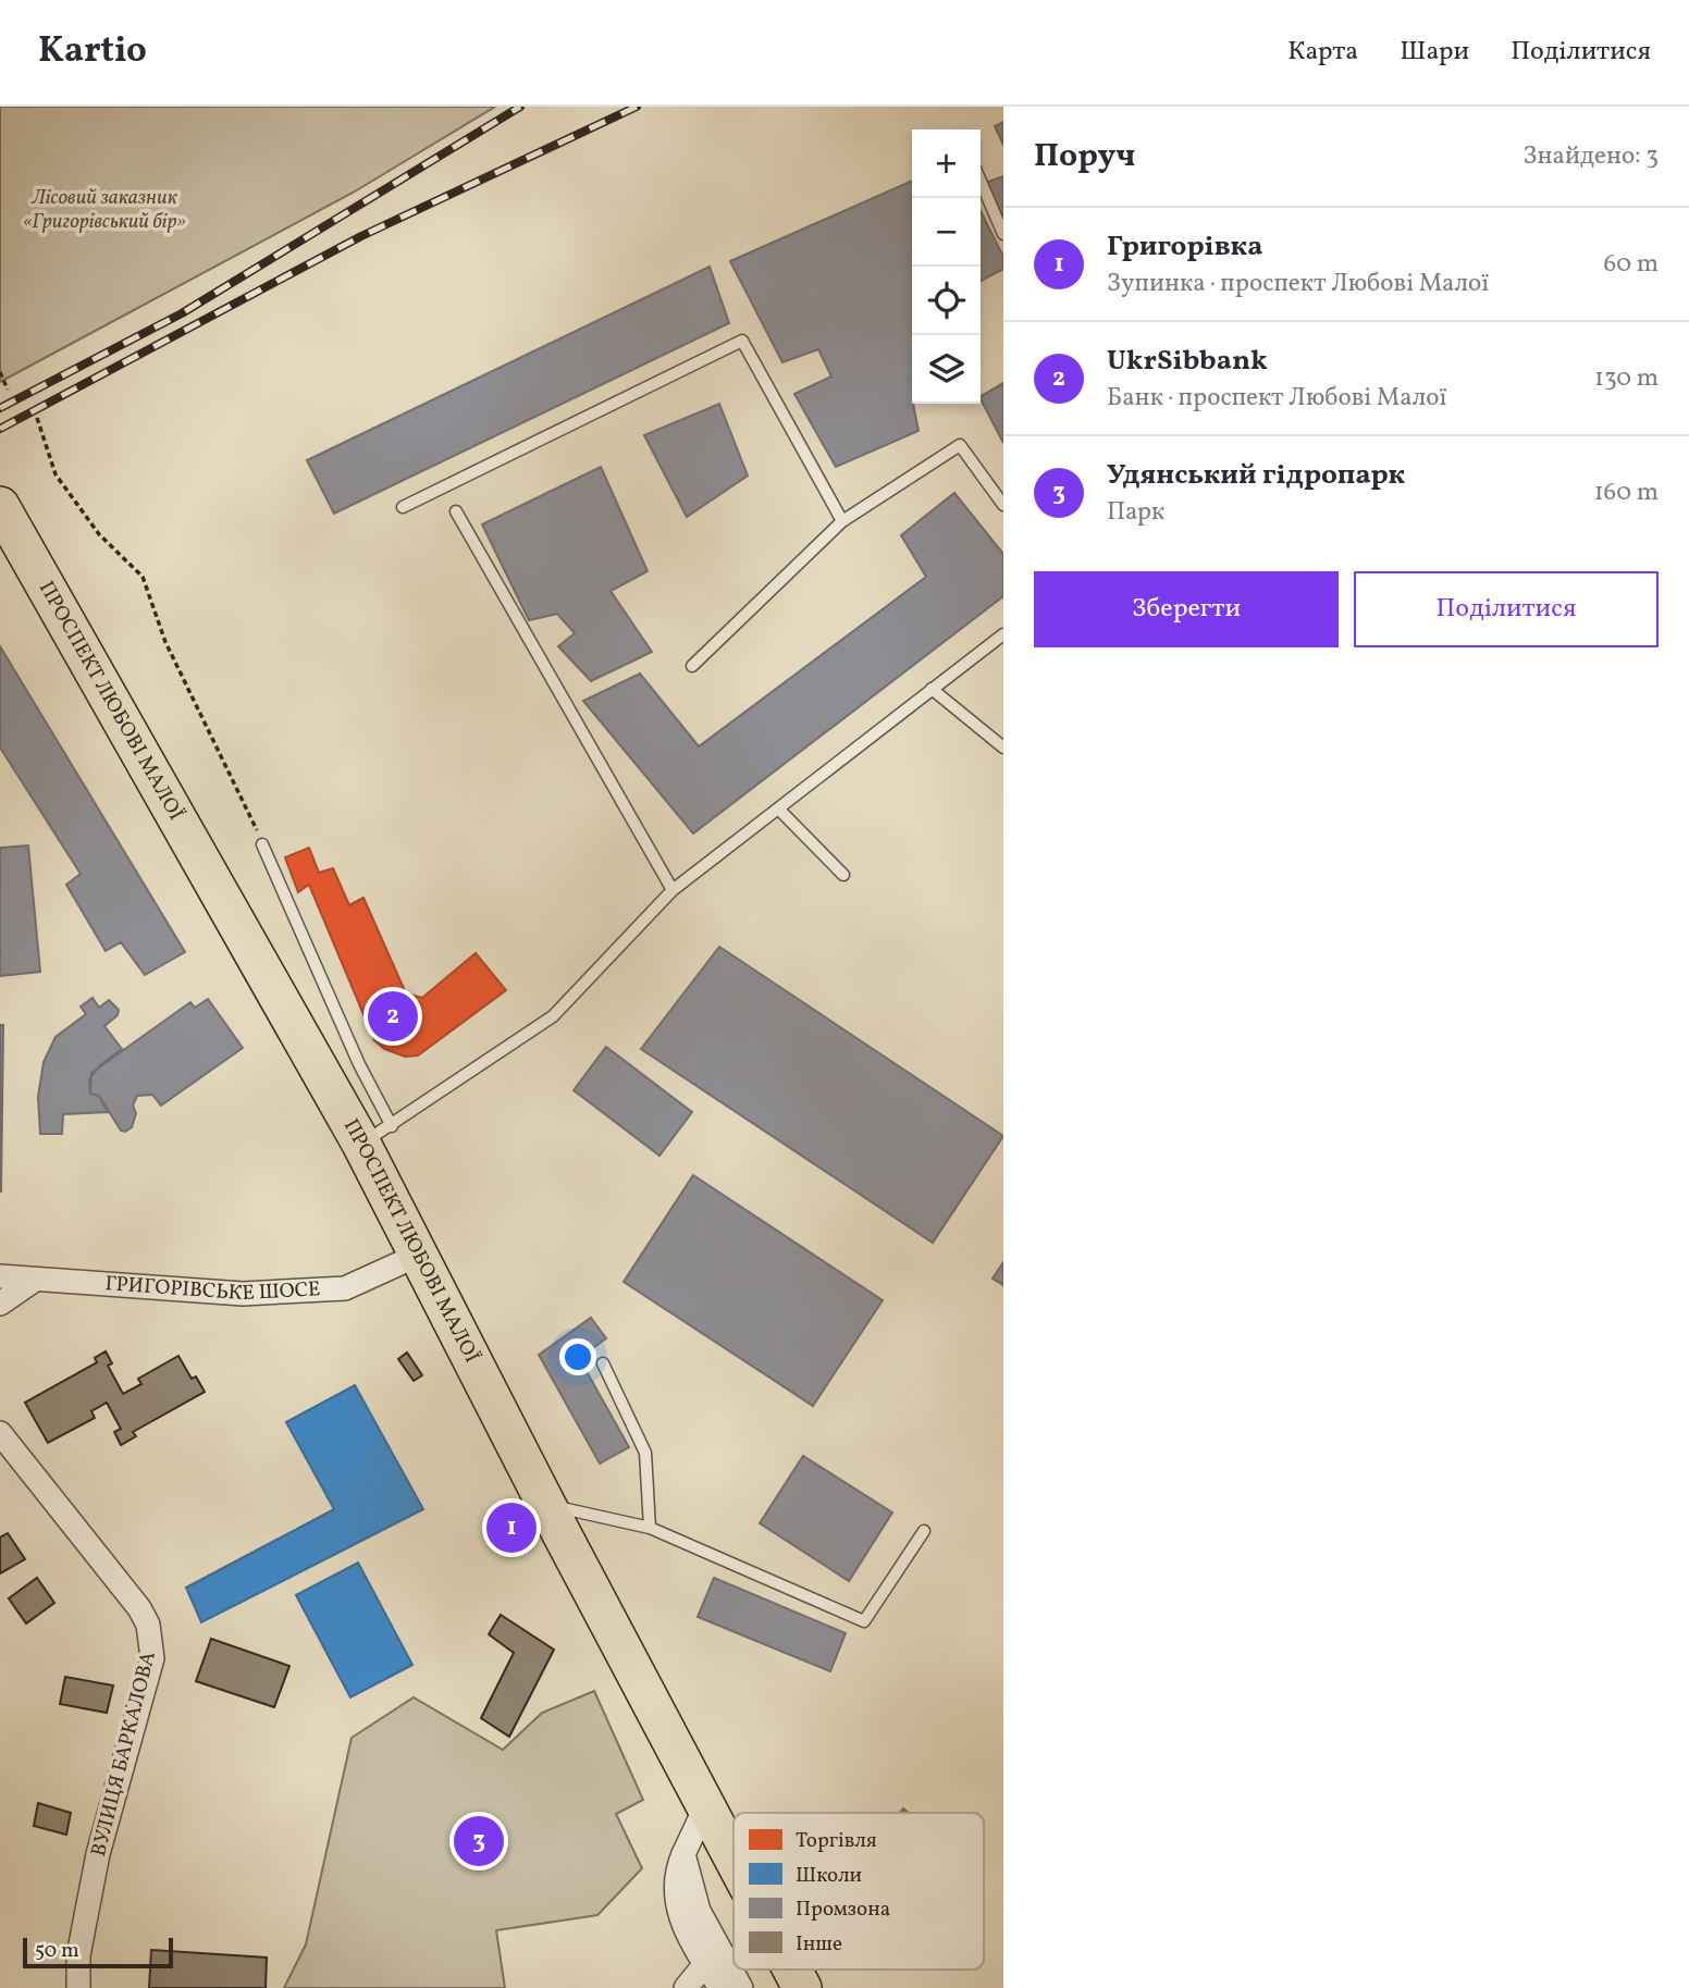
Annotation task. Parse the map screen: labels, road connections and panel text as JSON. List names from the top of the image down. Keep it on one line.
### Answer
{"streets":{"main road":["ПРОСПЕКТ ЛЮБОВІ МАЛОЇ"],"street":["ГРИГОРІВСЬКЕ ШОСЕ","ВУЛИЦЯ БАРКАЛОВА"]},"crossings":[["ПРОСПЕКТ ЛЮБОВІ МАЛОЇ","ГРИГОРІВСЬКЕ ШОСЕ"]],"parks":["Лісовий заказник «Григорівський бір»"],"legend":["Торгівля","Школи","Промзона","Інше"],"scale_bar":"50 m","page":{"header":"Kartio","nav":["Карта","Шари","Поділитися"],"heading":["Поруч","Знайдено: 3"],"map_buttons":["+","−"],"list":[{"mark":"1","name":"Григорівка","note":"Зупинка · проспект Любові Малої","value":"60 m"},{"mark":"2","name":"UkrSibbank","note":"Банк · проспект Любові Малої","value":"130 m"},{"mark":"3","name":"Удянський гідропарк","note":"Парк","value":"160 m"}],"buttons":["Зберегти","Поділитися"],"pins":["2","1","3"],"scale":"50 m"}}
